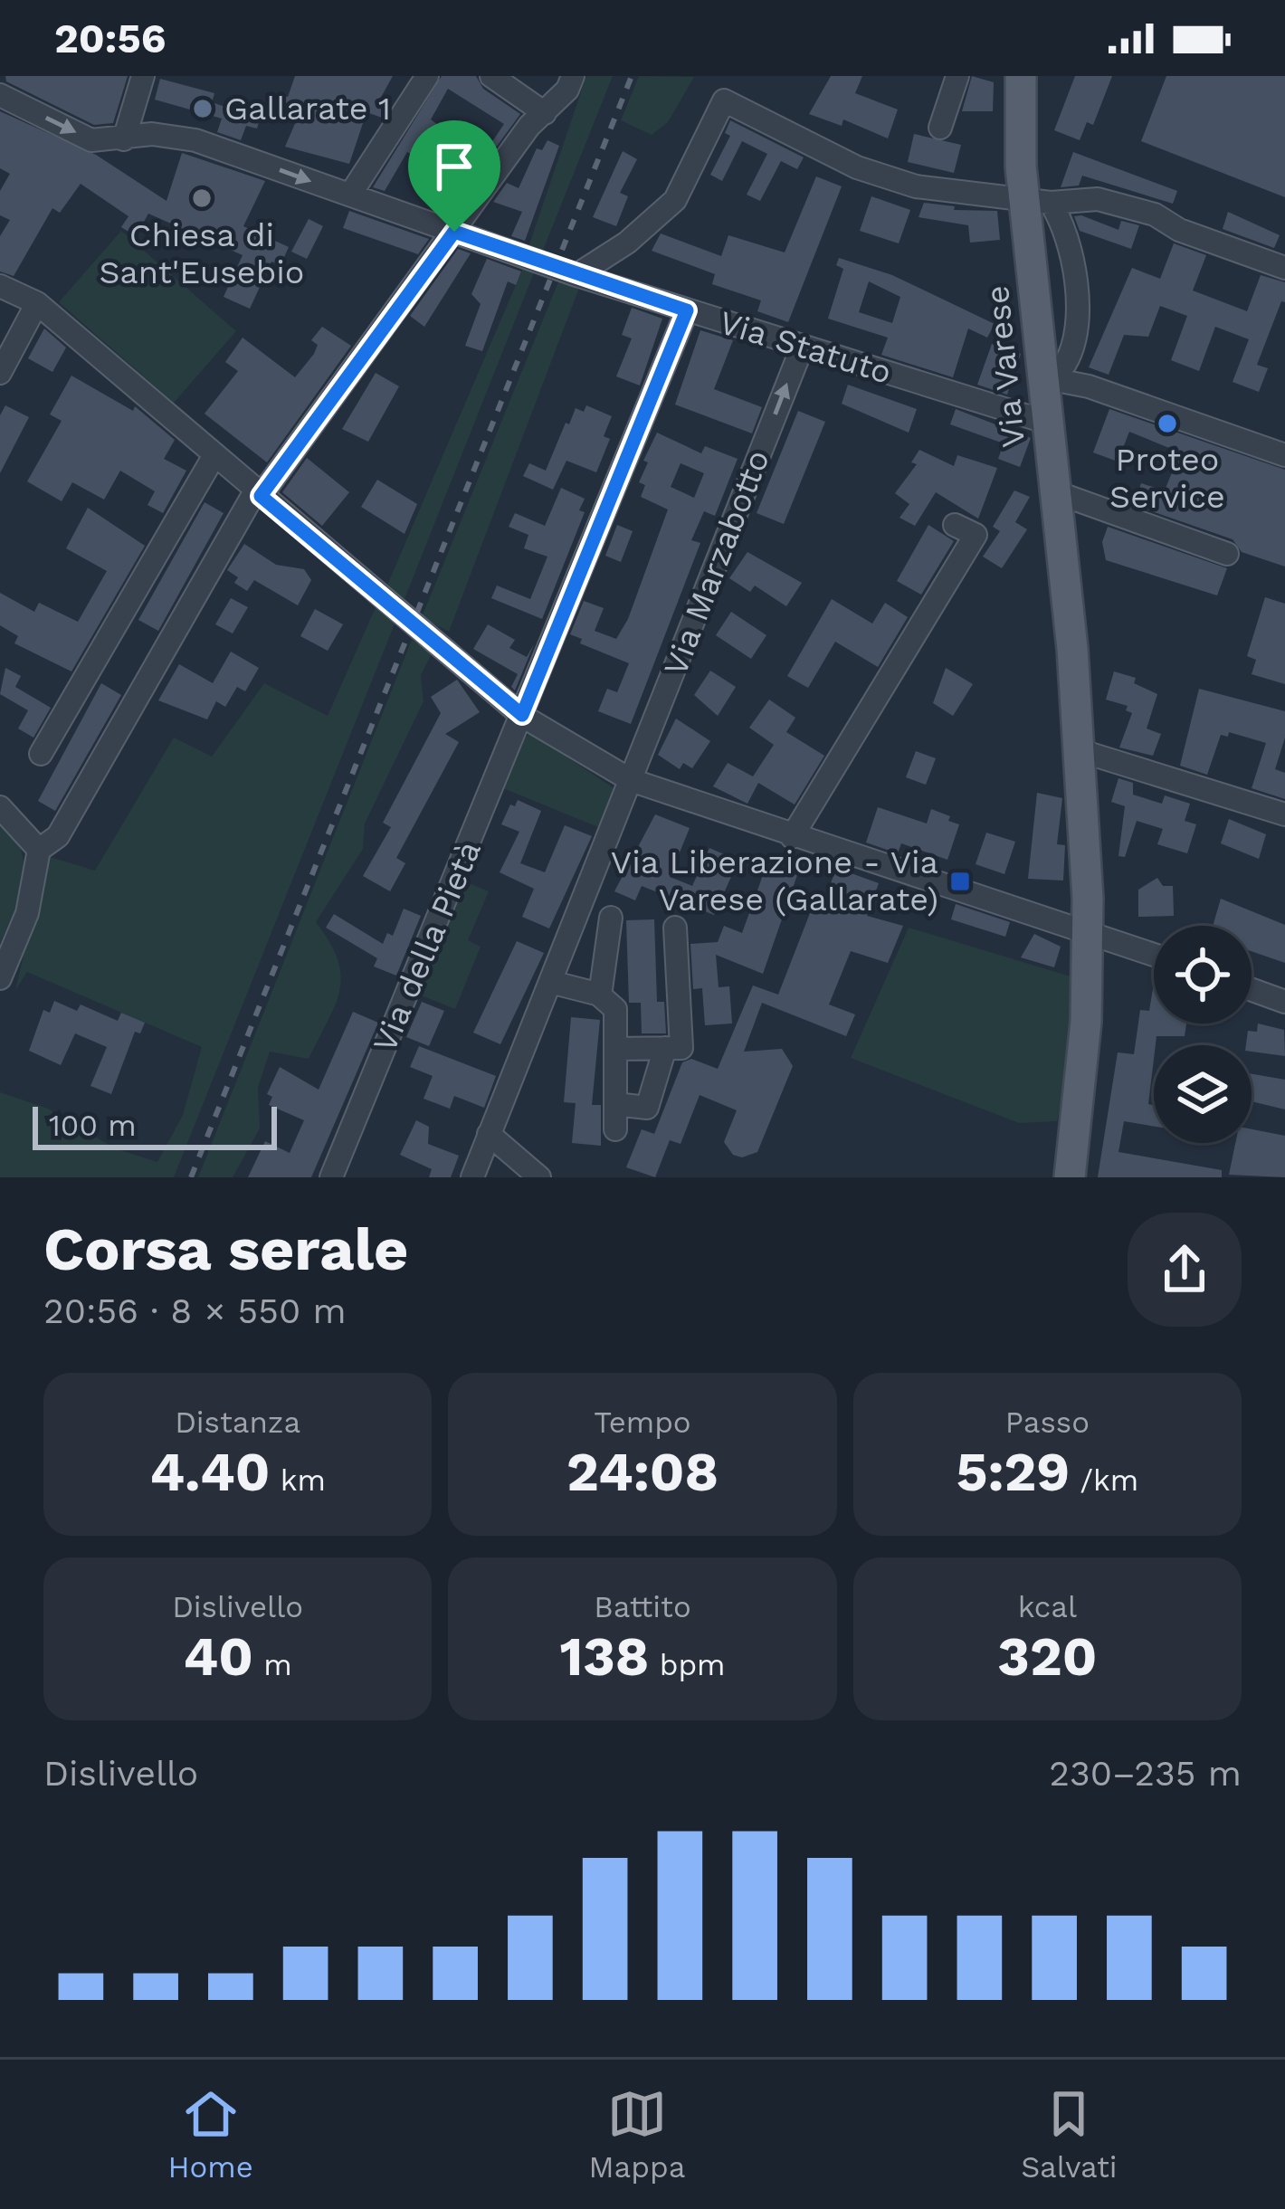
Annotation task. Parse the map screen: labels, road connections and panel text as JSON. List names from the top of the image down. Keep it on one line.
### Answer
{"streets":{"main road":["Via Varese"],"street":["Via Statuto","Via Marzabotto","Via della Pietà"]},"crossings":[["Via Statuto","Via Varese"],["Via Statuto","Via Marzabotto"],["Via Statuto","Via della Pietà"]],"places":{"other":["Gallarate 1","Chiesa di Sant'Eusebio","Proteo Service"],"transit":["Via Liberazione - Via Varese (Gallarate)"]},"scale_bar":"100 m","page":{"status":"20:56","scale":"100 m","heading":["Corsa serale","20:56 · 8 × 550 m"],"stats":[["Distanza","4.40 km"],["Tempo","24:08"],["Passo","5:29 /km"],["Dislivello","40 m"],["Battito","138 bpm"],["kcal","320"]],"chart":["Dislivello","230–235 m"],"tabs":["Home","Mappa","Salvati"]}}
